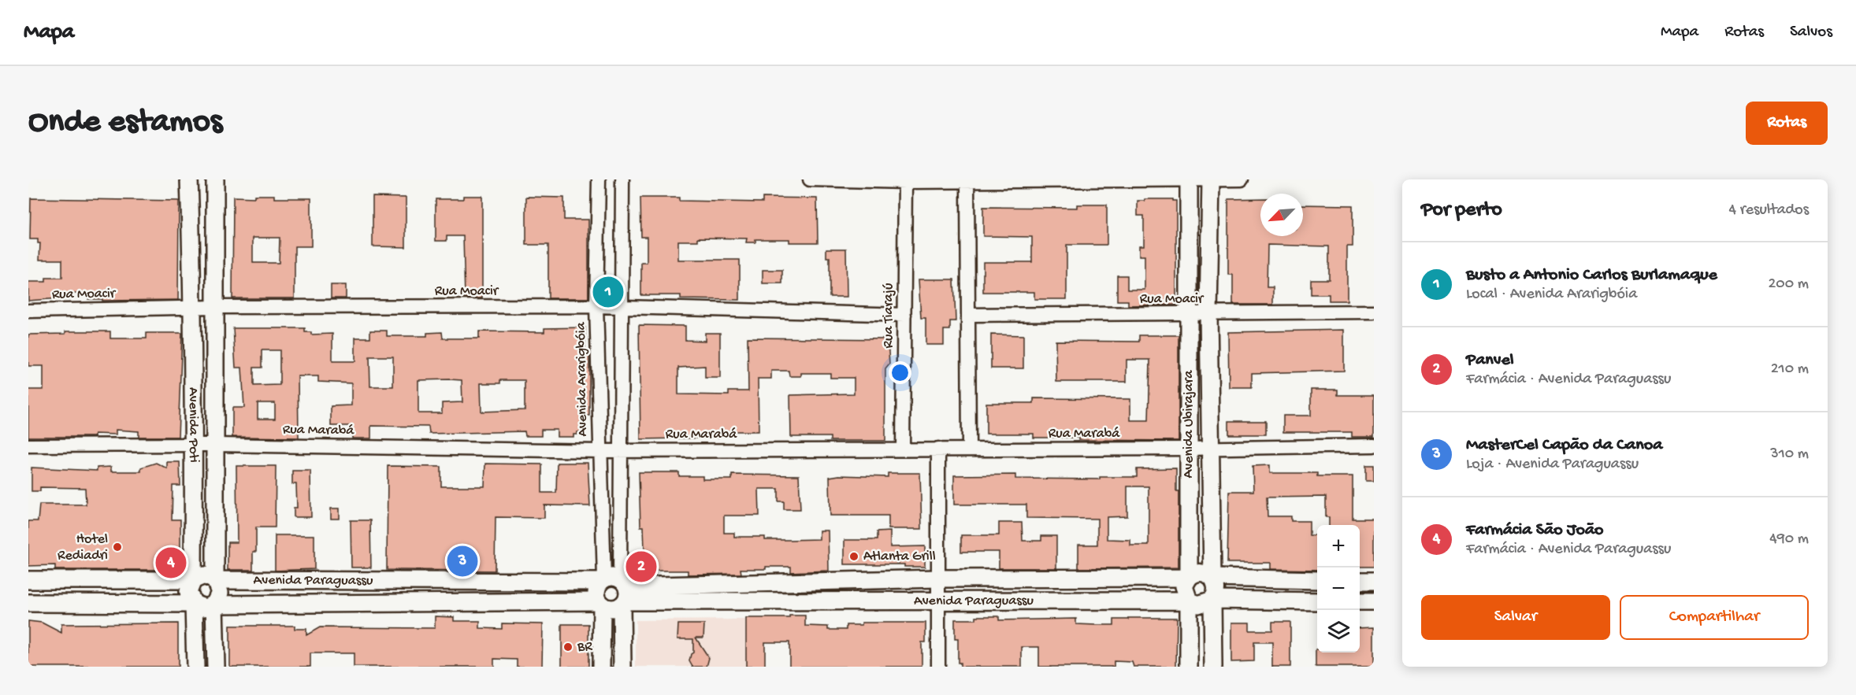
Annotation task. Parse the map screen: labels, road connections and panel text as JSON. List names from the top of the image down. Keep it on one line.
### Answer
{"streets":{"main road":["Avenida Poti","Avenida Ubirajara","Avenida Paraguassu"],"street":["Rua Moacir","Rua Tiarajú","Avenida Ararigbóia","Rua Marabá"]},"crossings":[["Rua Moacir","Rua Tiarajú"],["Rua Moacir","Avenida Ararigbóia"],["Rua Moacir","Avenida Poti"],["Rua Moacir","Avenida Ubirajara"],["Rua Tiarajú","Rua Marabá"],["Avenida Ararigbóia","Rua Marabá"],["Avenida Ararigbóia","Avenida Paraguassu"],["Avenida Poti","Rua Marabá"],["Avenida Poti","Avenida Paraguassu"],["Avenida Ubirajara","Rua Marabá"],["Avenida Ubirajara","Avenida Paraguassu"]],"places":["Hotel Rediadri","Atlanta Grill","BR"],"north":"bottom left","page":{"header":"Mapa","nav":["Mapa","Rotas","Salvos"],"buttons":["Rotas",["Salvar","Compartilhar"]],"title":"Onde estamos","heading":["Por perto","4 resultados"],"list":[{"mark":"1","name":"Busto a Antonio Carlos Burlamaque","note":"Local · Avenida Ararigbóia","value":"200 m"},{"mark":"2","name":"Panvel","note":"Farmácia · Avenida Paraguassu","value":"210 m"},{"mark":"3","name":"MasterCel Capão da Canoa","note":"Loja · Avenida Paraguassu","value":"310 m"},{"mark":"4","name":"Farmácia São João","note":"Farmácia · Avenida Paraguassu","value":"490 m"}],"pins":["1","3","4","2"],"map_buttons":["+","−"]}}
